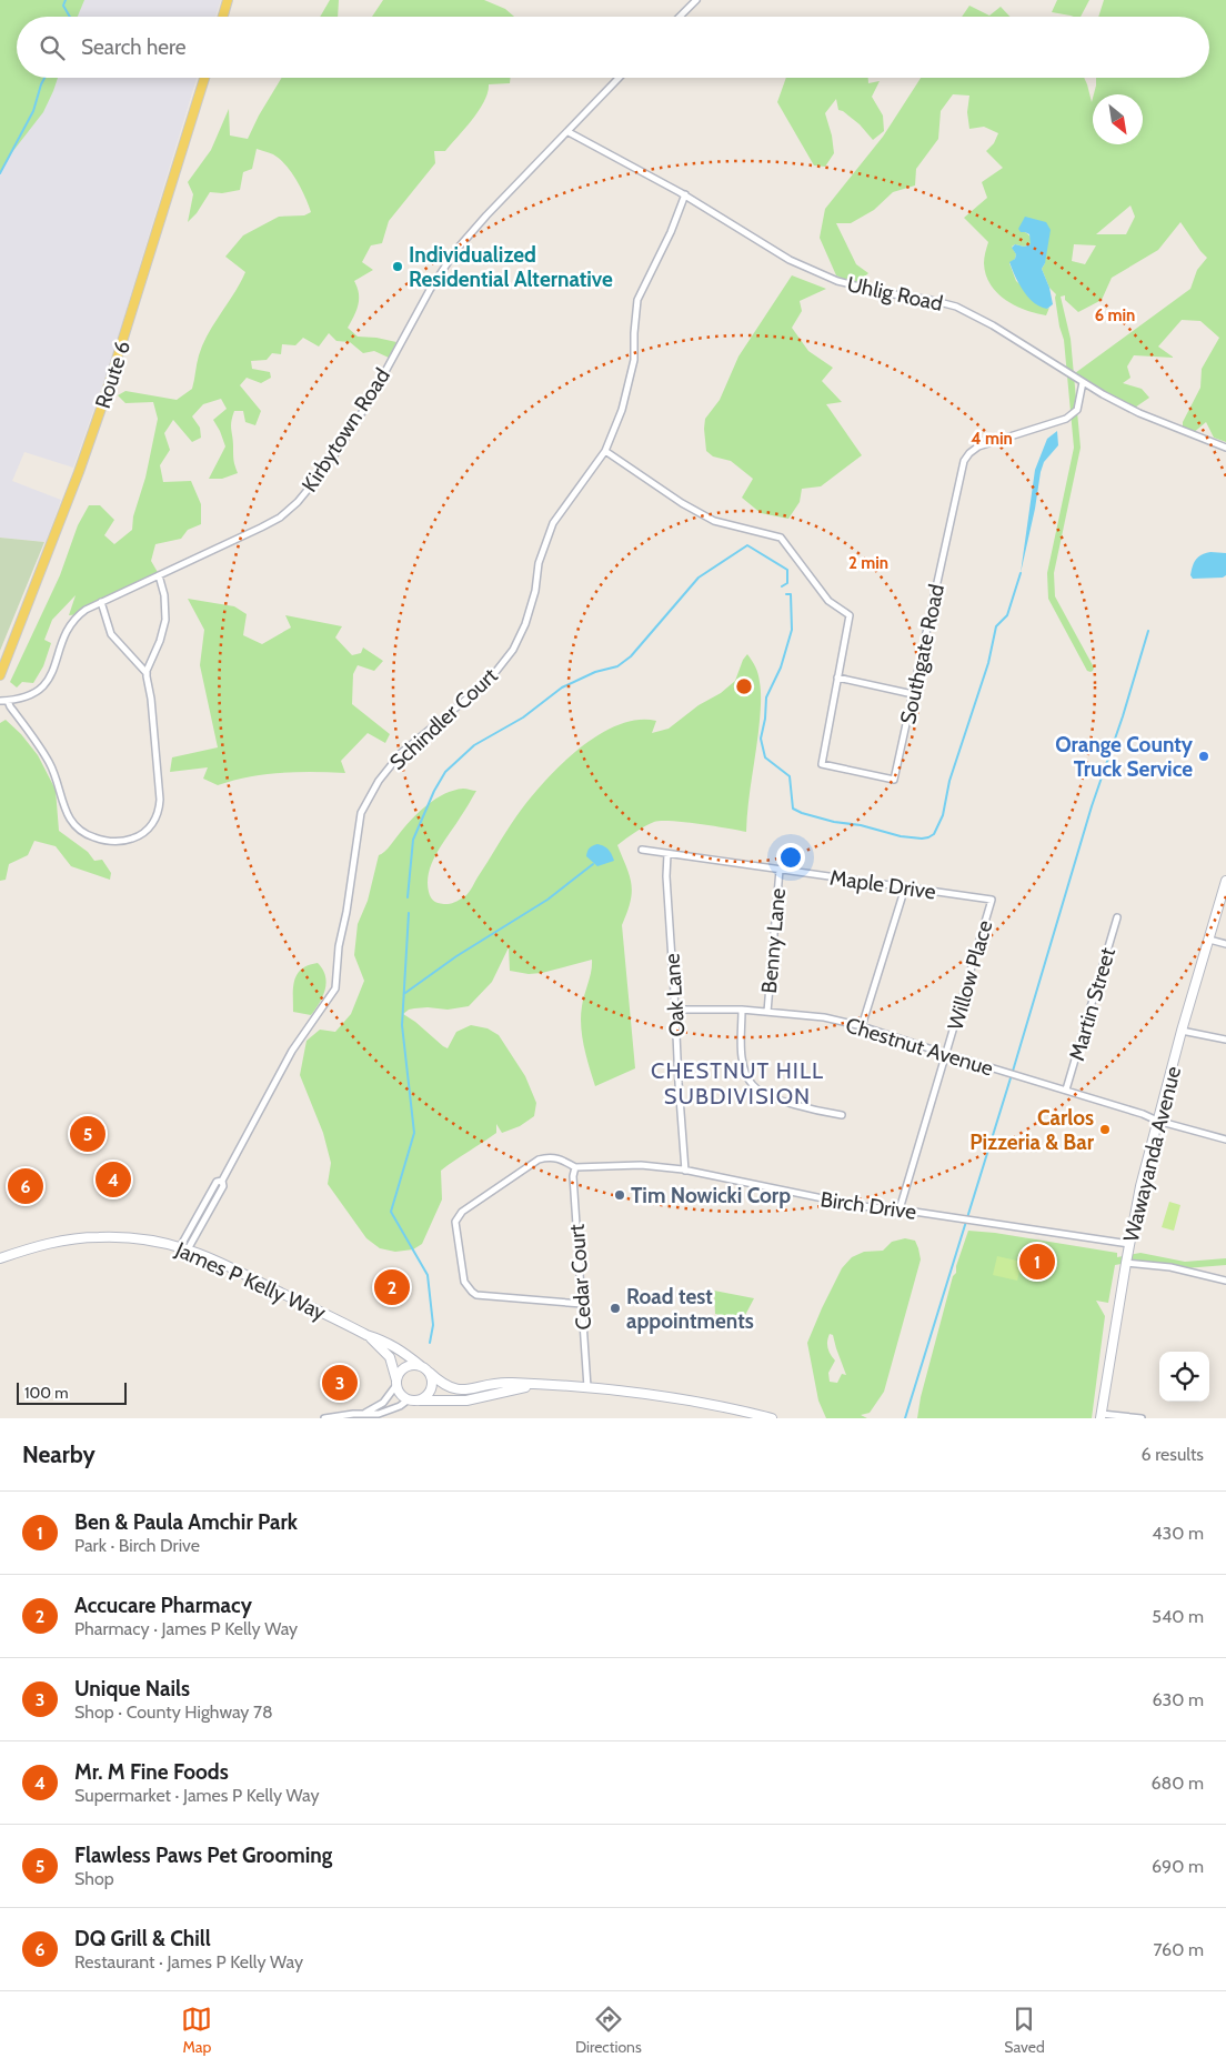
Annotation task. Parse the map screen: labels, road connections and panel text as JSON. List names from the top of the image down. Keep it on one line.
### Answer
{"streets":{"main road":["Route 6"],"street":["Uhlig Road","Kirbytown Road","Southgate Road","Schindler Court","Maple Drive","Benny Lane","Willow Place","Oak Lane","Martin Street","Chestnut Avenue","Wawayanda Avenue","Birch Drive","Cedar Court","James P Kelly Way"]},"crossings":[["Uhlig Road","Kirbytown Road"],["Uhlig Road","Southgate Road"],["Uhlig Road","Schindler Court"],["Southgate Road","Schindler Court"],["Schindler Court","James P Kelly Way"],["Maple Drive","Benny Lane"],["Maple Drive","Willow Place"],["Maple Drive","Oak Lane"],["Benny Lane","Chestnut Avenue"],["Willow Place","Chestnut Avenue"],["Willow Place","Birch Drive"],["Oak Lane","Chestnut Avenue"],["Oak Lane","Birch Drive"],["Martin Street","Chestnut Avenue"],["Chestnut Avenue","Wawayanda Avenue"],["Wawayanda Avenue","Birch Drive"],["Birch Drive","Cedar Court"]],"districts":["CHESTNUT HILL SUBDIVISION"],"places":["Individualized Residential Alternative","Orange County Truck Service","Carlos Pizzeria & Bar","Tim Nowicki Corp","Road test appointments"],"scale_bar":"100 m","north":"bottom right","page":{"search":"Search here","pins":["5","4","6","1","2","3"],"scale":"100 m","heading":["Nearby","6 results"],"list":[{"mark":"1","name":"Ben & Paula Amchir Park","note":"Park · Birch Drive","value":"430 m"},{"mark":"2","name":"Accucare Pharmacy","note":"Pharmacy · James P Kelly Way","value":"540 m"},{"mark":"3","name":"Unique Nails","note":"Shop · County Highway 78","value":"630 m"},{"mark":"4","name":"Mr. M Fine Foods","note":"Supermarket · James P Kelly Way","value":"680 m"},{"mark":"5","name":"Flawless Paws Pet Grooming","note":"Shop","value":"690 m"},{"mark":"6","name":"DQ Grill & Chill","note":"Restaurant · James P Kelly Way","value":"760 m"}],"nav":["Map","Directions","Saved"]},"rings":["6 min","4 min","2 min"]}
